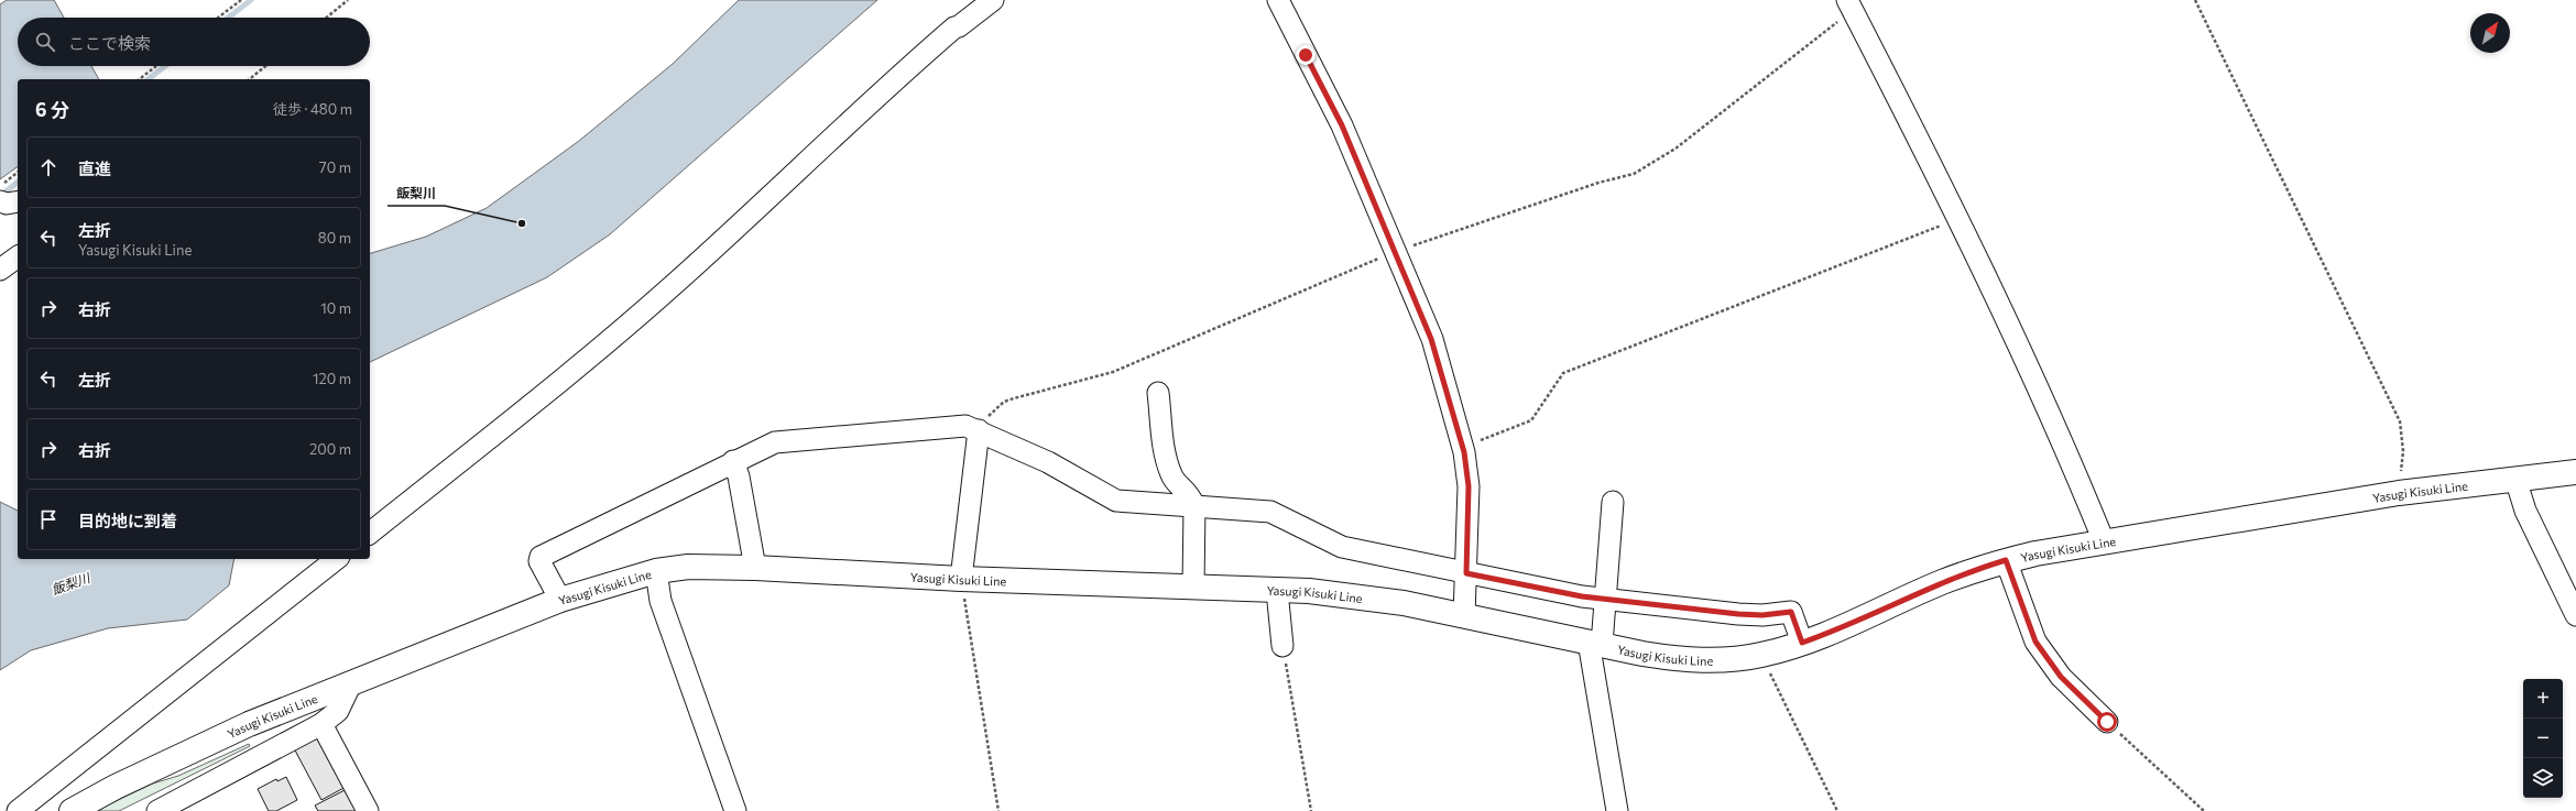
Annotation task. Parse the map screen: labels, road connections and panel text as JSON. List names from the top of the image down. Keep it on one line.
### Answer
{"streets":{"main road":["Yasugi Kisuki Line"]},"water":["飯梨川"],"places":["飯梨川"],"north":"top right","page":{"search":"ここで検索","heading":["6 分","徒歩 · 480 m"],"list":[["直進","70 m"],["左折","Yasugi Kisuki Line","80 m"],["右折","10 m"],["左折","120 m"],["右折","200 m"],"目的地に到着"],"map_buttons":["+","−"]}}
